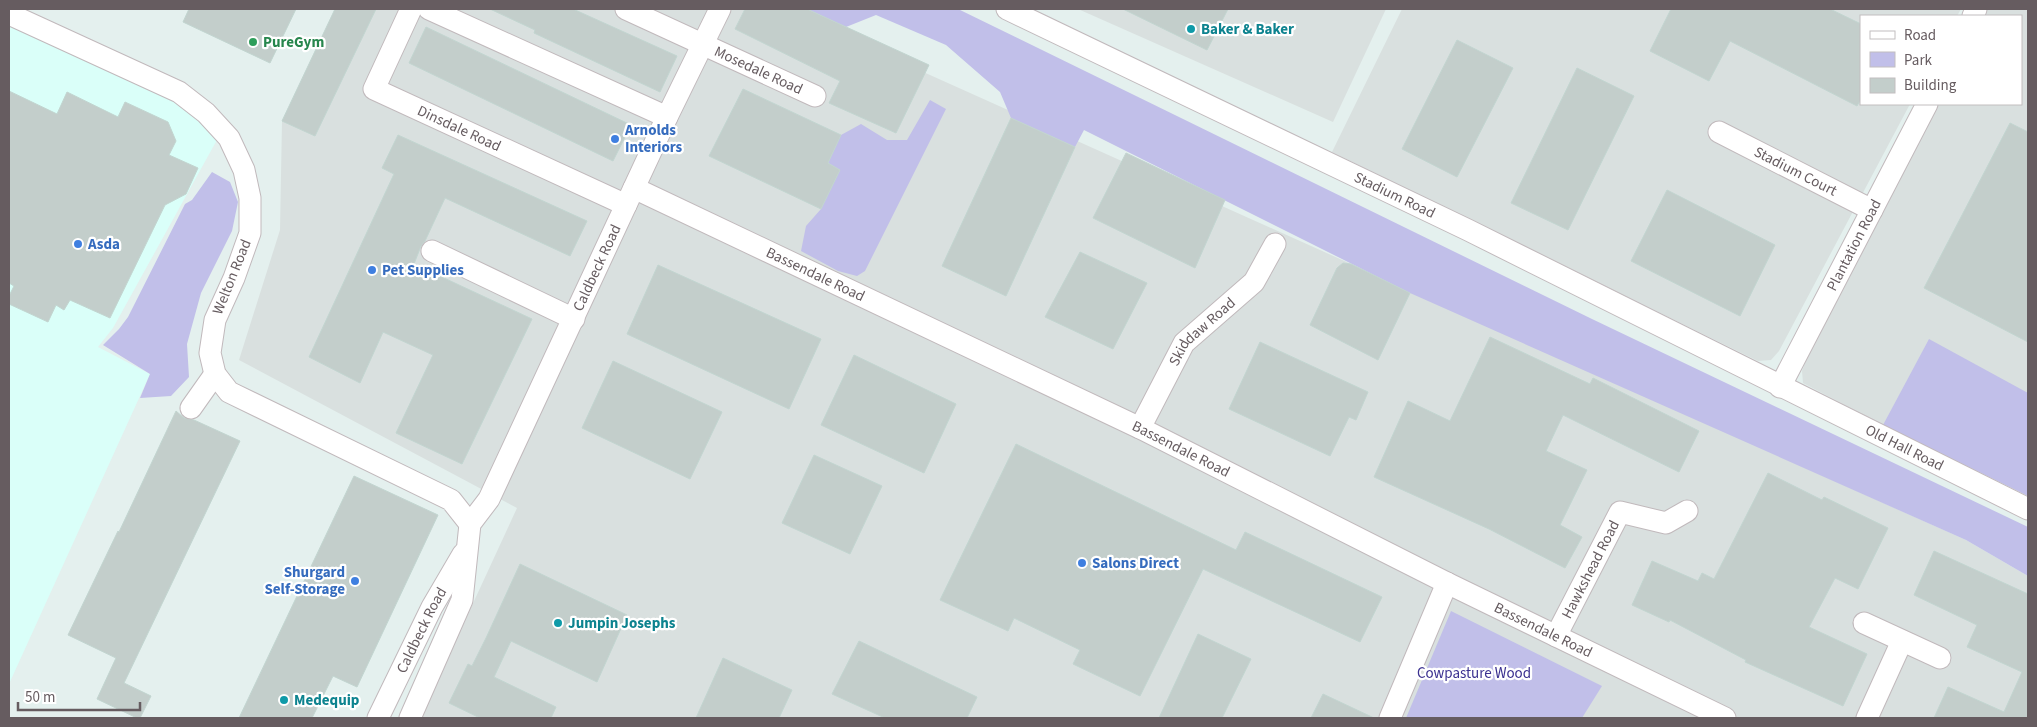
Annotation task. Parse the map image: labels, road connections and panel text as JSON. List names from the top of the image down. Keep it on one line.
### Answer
{"streets":{"street":["Mosedale Road","Dinsdale Road","Stadium Court","Stadium Road","Plantation Road","Caldbeck Road","Bassendale Road","Welton Road","Skiddaw Road","Old Hall Road","Hawkshead Road"]},"crossings":[["Mosedale Road","Caldbeck Road"],["Dinsdale Road","Caldbeck Road"],["Dinsdale Road","Bassendale Road"],["Stadium Court","Plantation Road"],["Stadium Road","Plantation Road"],["Stadium Road","Old Hall Road"],["Plantation Road","Old Hall Road"],["Caldbeck Road","Bassendale Road"],["Caldbeck Road","Welton Road"],["Bassendale Road","Skiddaw Road"],["Bassendale Road","Hawkshead Road"]],"parks":["Cowpasture Wood"],"places":["Baker & Baker","PureGym","Arnolds Interiors","Asda","Pet Supplies","Salons Direct","Shurgard Self-Storage","Jumpin Josephs","Medequip"],"legend":["Road","Park","Building"],"scale_bar":"50 m"}
